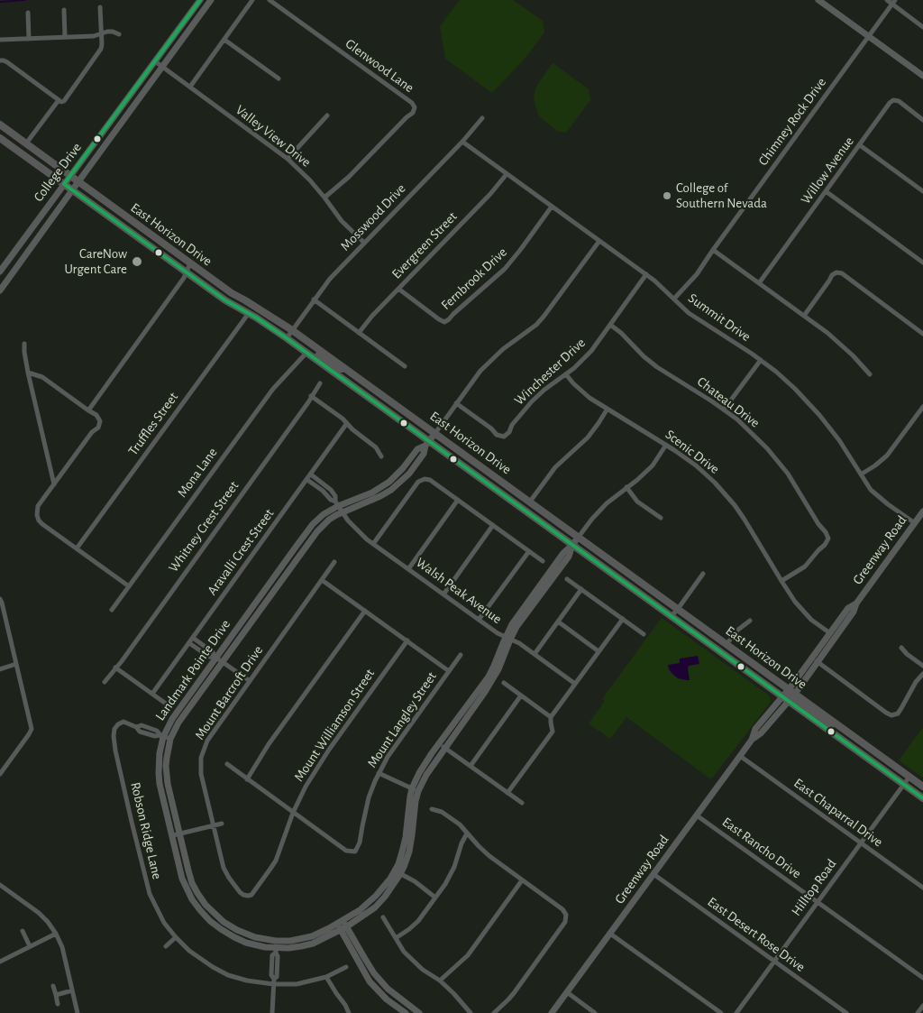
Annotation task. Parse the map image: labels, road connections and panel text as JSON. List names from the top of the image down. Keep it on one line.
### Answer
{"streets":{"main road":["East Horizon Drive"],"street":["Glenwood Lane","Chimney Rock Drive","Valley View Drive","Willow Avenue","College Drive","Mosswood Drive","Evergreen Street","Fernbrook Drive","Summit Drive","Winchester Drive","Chateau Drive","Truffles Street","Scenic Drive","Mona Lane","Whitney Crest Street","Greenway Road","Aravalli Crest Street","Walsh Peak Avenue","Landmark Pointe Drive","Mount Barcroft Drive","Mount Langley Street","Mount Williamson Street","East Chaparral Drive","Robson Ridge Lane","East Rancho Drive","Hilltop Road","East Desert Rose Drive"]},"crossings":[["Glenwood Lane","Valley View Drive"],["Chimney Rock Drive","Summit Drive"],["Valley View Drive","College Drive"],["Valley View Drive","Mosswood Drive"],["College Drive","East Horizon Drive"],["Mosswood Drive","East Horizon Drive"],["Mosswood Drive","Summit Drive"],["East Horizon Drive","Truffles Street"],["East Horizon Drive","Mona Lane"],["East Horizon Drive","Greenway Road"],["East Horizon Drive","Landmark Pointe Drive"],["East Horizon Drive","Hilltop Road"],["Evergreen Street","Fernbrook Drive"],["Evergreen Street","Summit Drive"],["Fernbrook Drive","Summit Drive"],["Summit Drive","Winchester Drive"],["Summit Drive","Greenway Road"],["Winchester Drive","Chateau Drive"],["Winchester Drive","Scenic Drive"],["Chateau Drive","Scenic Drive"],["Scenic Drive","Greenway Road"],["Greenway Road","East Chaparral Drive"],["Greenway Road","East Rancho Drive"],["Greenway Road","East Desert Rose Drive"],["Walsh Peak Avenue","Landmark Pointe Drive"],["Landmark Pointe Drive","Robson Ridge Lane"],["Mount Barcroft Drive","Mount Williamson Street"],["Mount Langley Street","Mount Williamson Street"],["East Chaparral Drive","Hilltop Road"],["East Rancho Drive","Hilltop Road"],["Hilltop Road","East Desert Rose Drive"]],"places":["College of Southern Nevada","CareNow Urgent Care"]}
